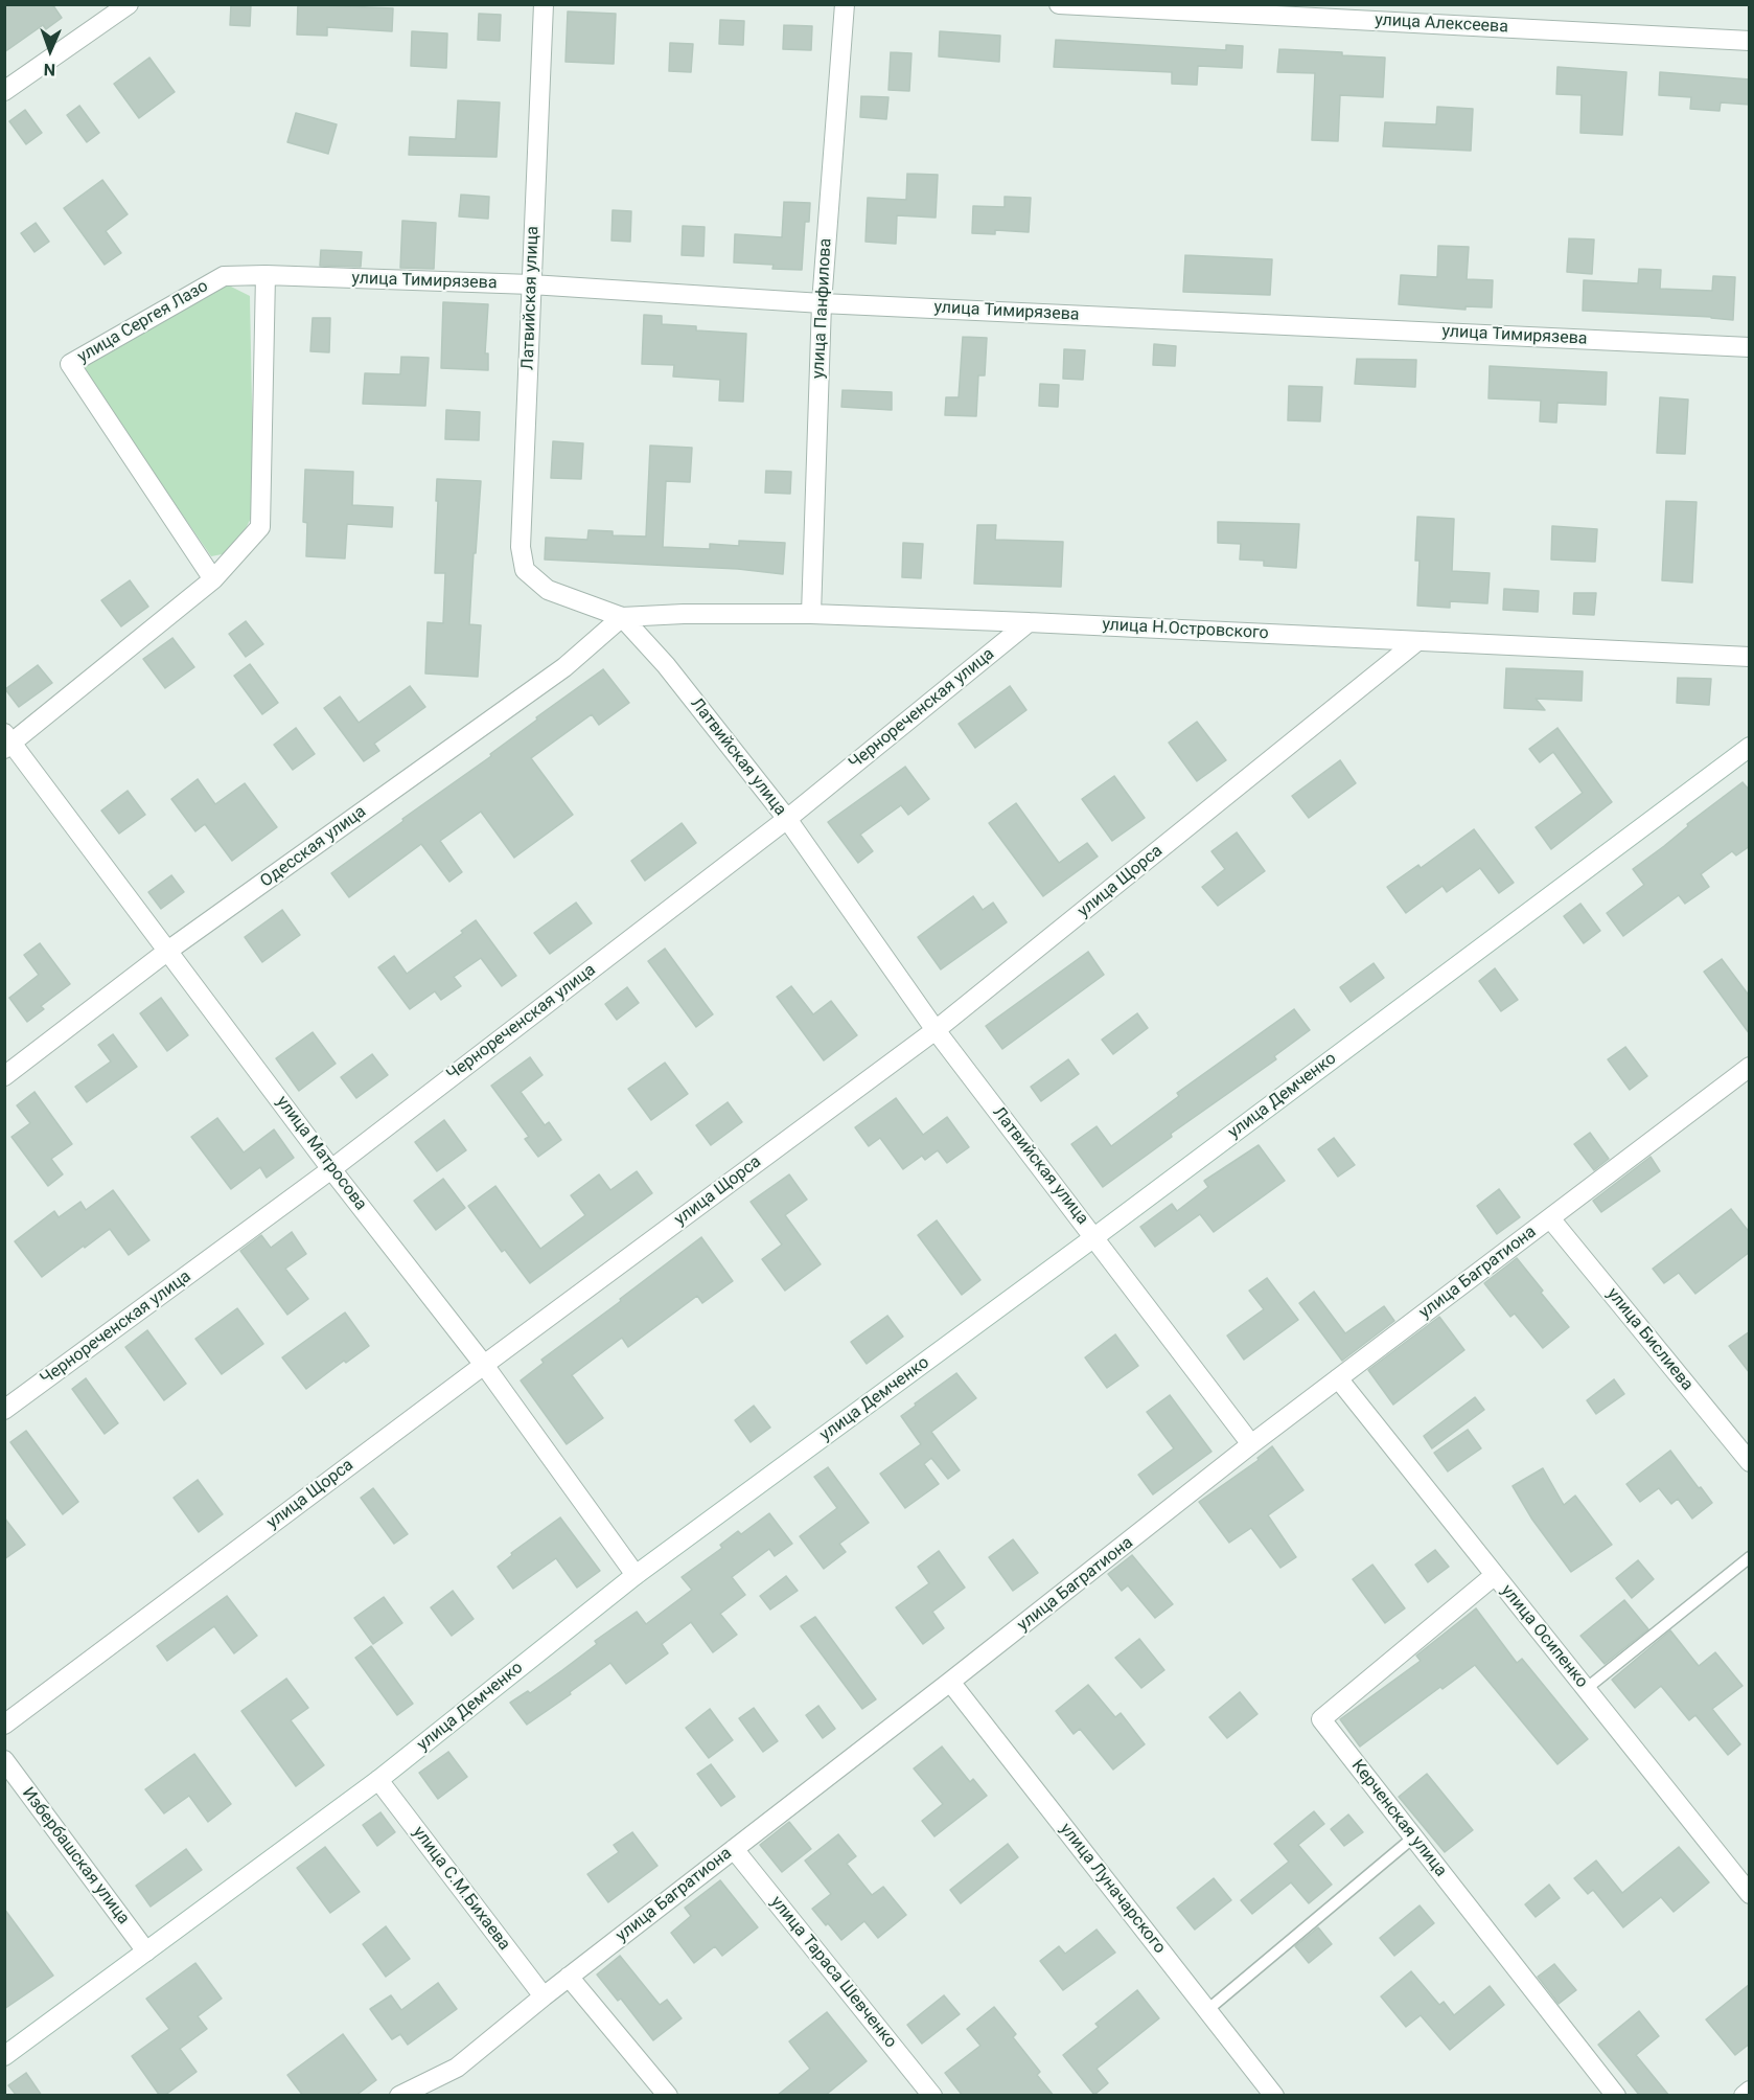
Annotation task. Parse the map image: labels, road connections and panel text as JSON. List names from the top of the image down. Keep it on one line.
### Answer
{"streets":{"street":["улица Алексеева","улица Тимирязева","Латвийская улица","улица Панфилова","улица Сергея Лазо","улица Н.Островского","Чернореченская улица","Одесская улица","улица Щорса","улица Демченко","улица Матросова","улица Багратиона","улица Бислиева","улица Осипенко","Керченская улица","Избербашская улица","улица С.М.Бихаева","улица Луначарского","улица Тараса Шевченко"]},"crossings":[["улица Тимирязева","Латвийская улица"],["улица Тимирязева","улица Панфилова"],["улица Тимирязева","улица Сергея Лазо"],["Латвийская улица","улица Н.Островского"],["Латвийская улица","Чернореченская улица"],["Латвийская улица","Одесская улица"],["Латвийская улица","улица Щорса"],["Латвийская улица","улица Демченко"],["Латвийская улица","улица Багратиона"],["улица Панфилова","улица Н.Островского"],["улица Н.Островского","Чернореченская улица"],["улица Н.Островского","Одесская улица"],["улица Н.Островского","улица Щорса"],["Чернореченская улица","улица Матросова"],["Одесская улица","улица Матросова"],["улица Щорса","улица Матросова"],["улица Демченко","улица Матросова"],["улица Демченко","Избербашская улица"],["улица Демченко","улица С.М.Бихаева"],["улица Багратиона","улица Бислиева"],["улица Багратиона","улица Осипенко"],["улица Багратиона","улица С.М.Бихаева"],["улица Багратиона","улица Луначарского"],["улица Багратиона","улица Тараса Шевченко"],["улица Осипенко","Керченская улица"]],"north":"bottom"}
